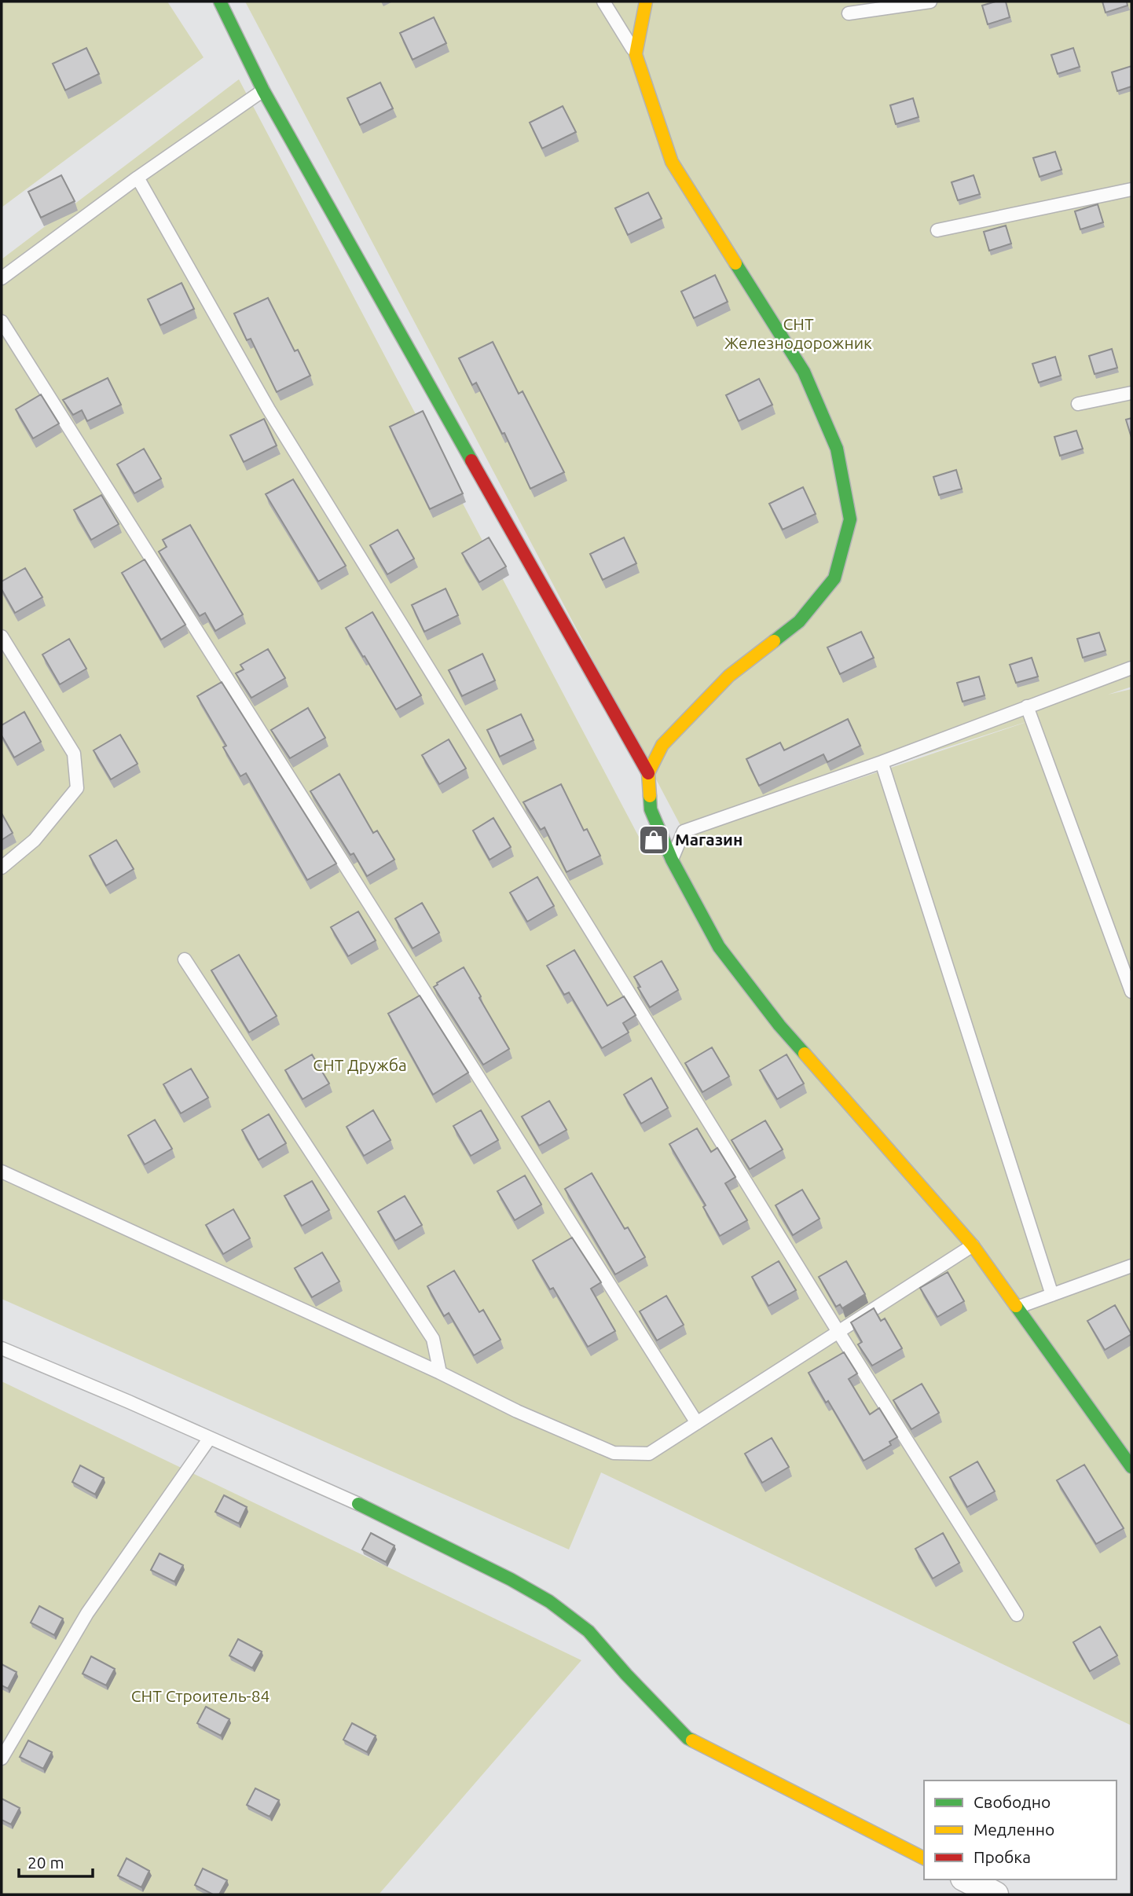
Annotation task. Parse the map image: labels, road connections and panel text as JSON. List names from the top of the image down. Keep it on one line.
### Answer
{"parks":["СНТ Железнодорожник","СНТ Дружба","СНТ Строитель-84"],"places":{"shop":["Магазин"]},"legend":["Свободно","Медленно","Пробка"],"scale_bar":"20 m"}
